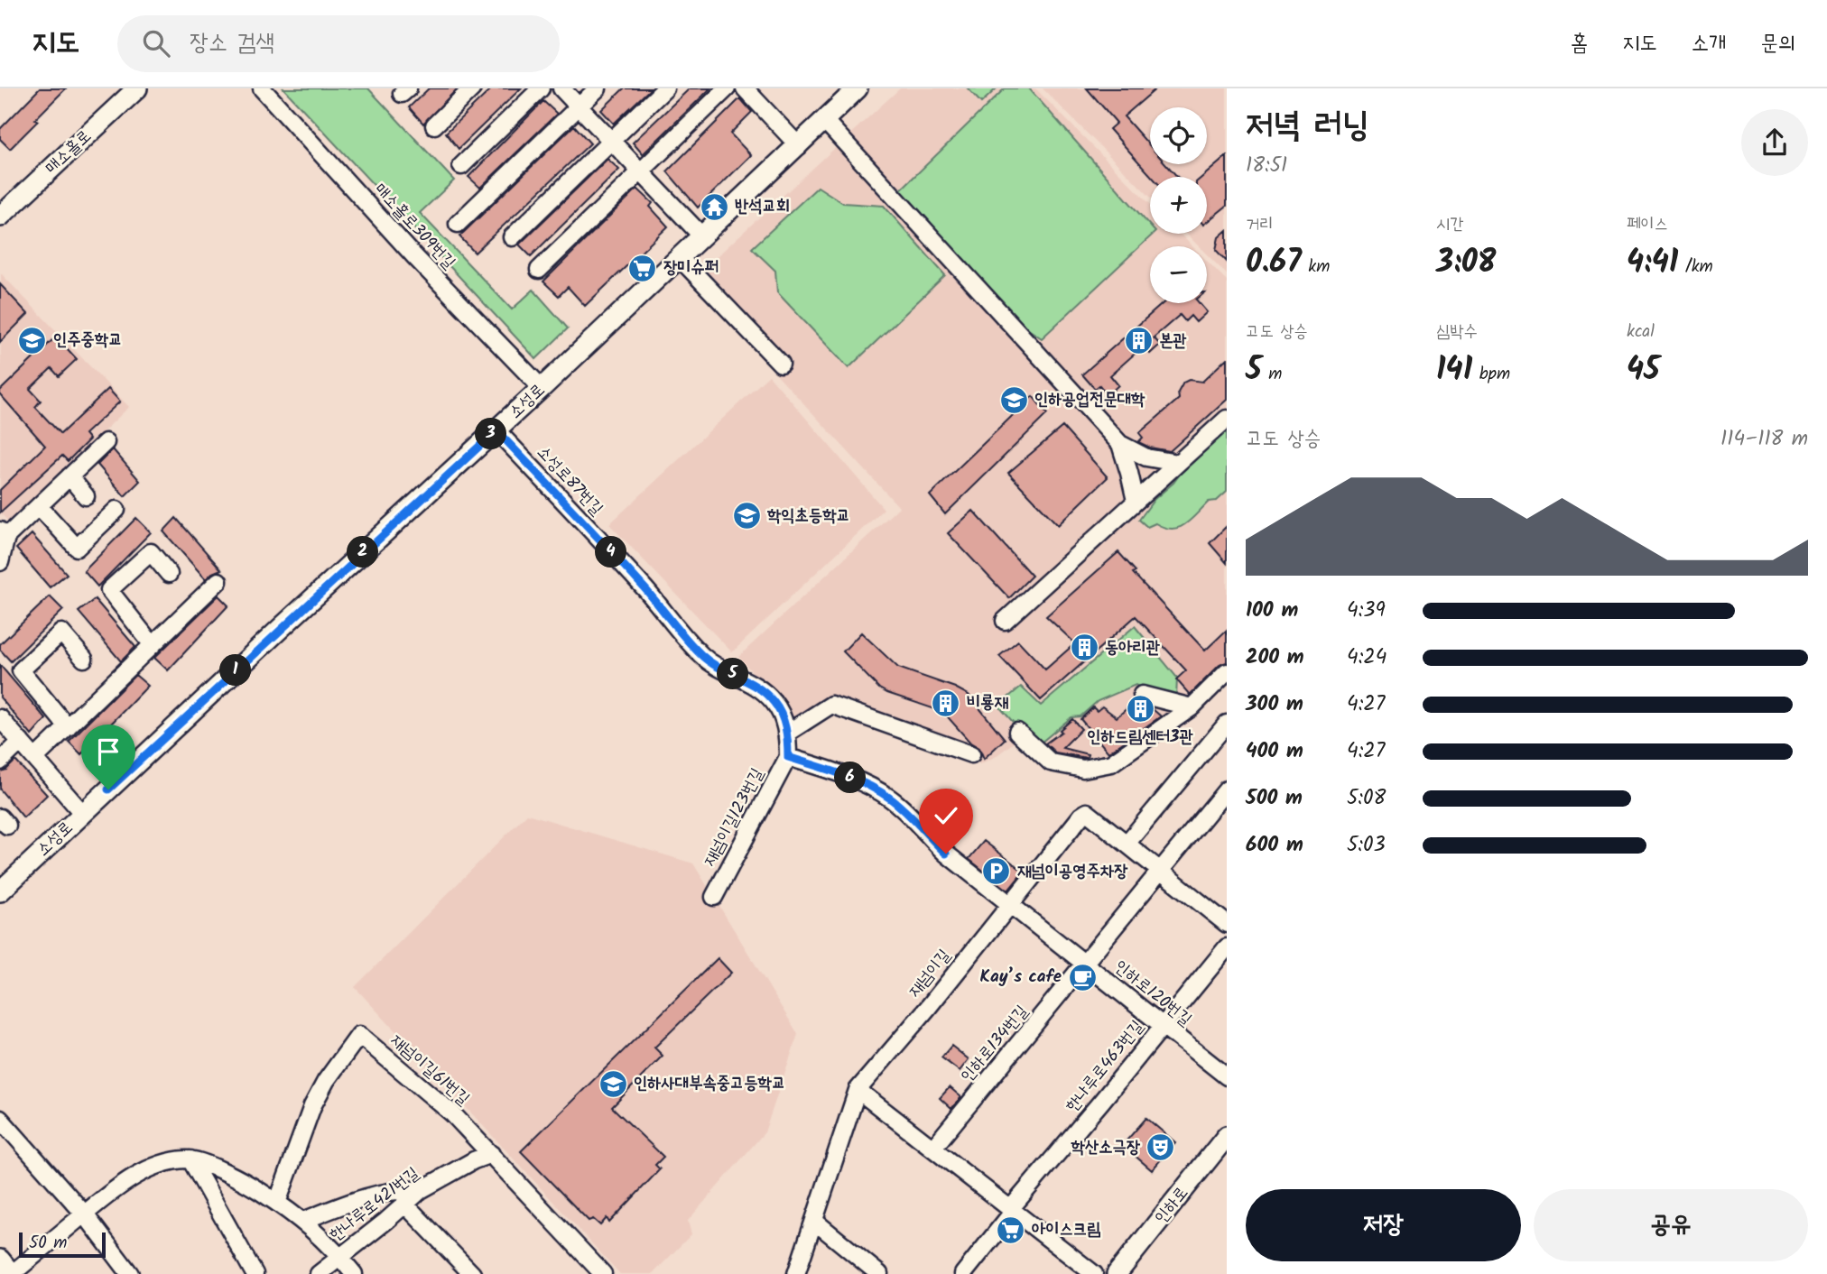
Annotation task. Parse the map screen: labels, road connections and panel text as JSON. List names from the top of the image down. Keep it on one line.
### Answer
{"streets":{"main road":["매소홀로","소성로","인하로"],"street":["매소홀로309번길","소성로87번길","재넘이길123번길","재넘이길","인하로120번길","인하로134번길","한나루로463번길","재넘이길61번길","한나루로421번길"]},"crossings":[["매소홀로309번길","소성로"],["소성로","소성로87번길"],["재넘이길","인하로120번길"],["인하로120번길","인하로134번길"],["인하로120번길","한나루로463번길"],["재넘이길61번길","한나루로421번길"]],"places":{"temple":["반석교회"],"supermarket":["장미슈퍼","아이스크림"],"school or university":["인주중학교","인하공업전문대학","학익초등학교","인하사대부속중고등학교"],"building":["본관","동아리관","비룡재","인하드림센터3관"],"parking":["재넘이공영주차장"],"cafe":["Kay’s cafe"],"theatre":["학산소극장"]},"scale_bar":"50 m","page":{"header":"지도","search":"장소 검색","nav":["홈","지도","소개","문의"],"heading":["저녁 러닝","18:51"],"map_buttons":["+","−"],"stats":[["거리","0.67 km"],["시간","3:08"],["페이스","4:41 /km"],["고도 상승","5 m"],["심박수","141 bpm"],["kcal","45"]],"chart":["고도 상승","114–118 m"],"pins":["3","2","4","1","5","6"],"list":[{"name":"100 m","note":"4:39"},{"name":"200 m","note":"4:24"},{"name":"300 m","note":"4:27"},{"name":"400 m","note":"4:27"},{"name":"500 m","note":"5:08"},{"name":"600 m","note":"5:03"}],"buttons":["저장","공유"],"scale":"50 m"}}
